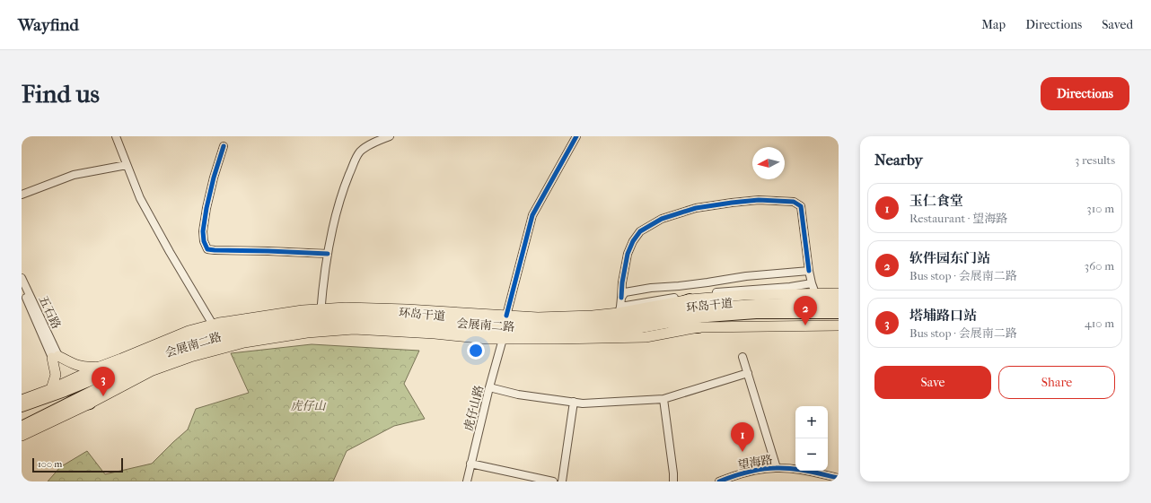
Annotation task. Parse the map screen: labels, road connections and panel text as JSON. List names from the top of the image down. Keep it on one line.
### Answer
{"streets":{"highway":["环岛干道"],"main road":["会展南二路"],"street":["五石路","虎仔山路","望海路"]},"crossings":[["会展南二路","虎仔山路"]],"parks":["虎仔山"],"scale_bar":"100 m","north":"left","page":{"header":"Wayfind","nav":["Map","Directions","Saved"],"buttons":["Directions",["Save","Share"]],"title":"Find us","heading":["Nearby","3 results"],"list":[{"mark":"1","name":"玉仁食堂","note":"Restaurant · 望海路","value":"310 m"},{"mark":"2","name":"软件园东门站","note":"Bus stop · 会展南二路","value":"360 m"},{"mark":"3","name":"塔埔路口站","note":"Bus stop · 会展南二路","value":"410 m"}],"pins":["2","3","1"],"map_buttons":["+","−"],"scale":"100 m"}}
